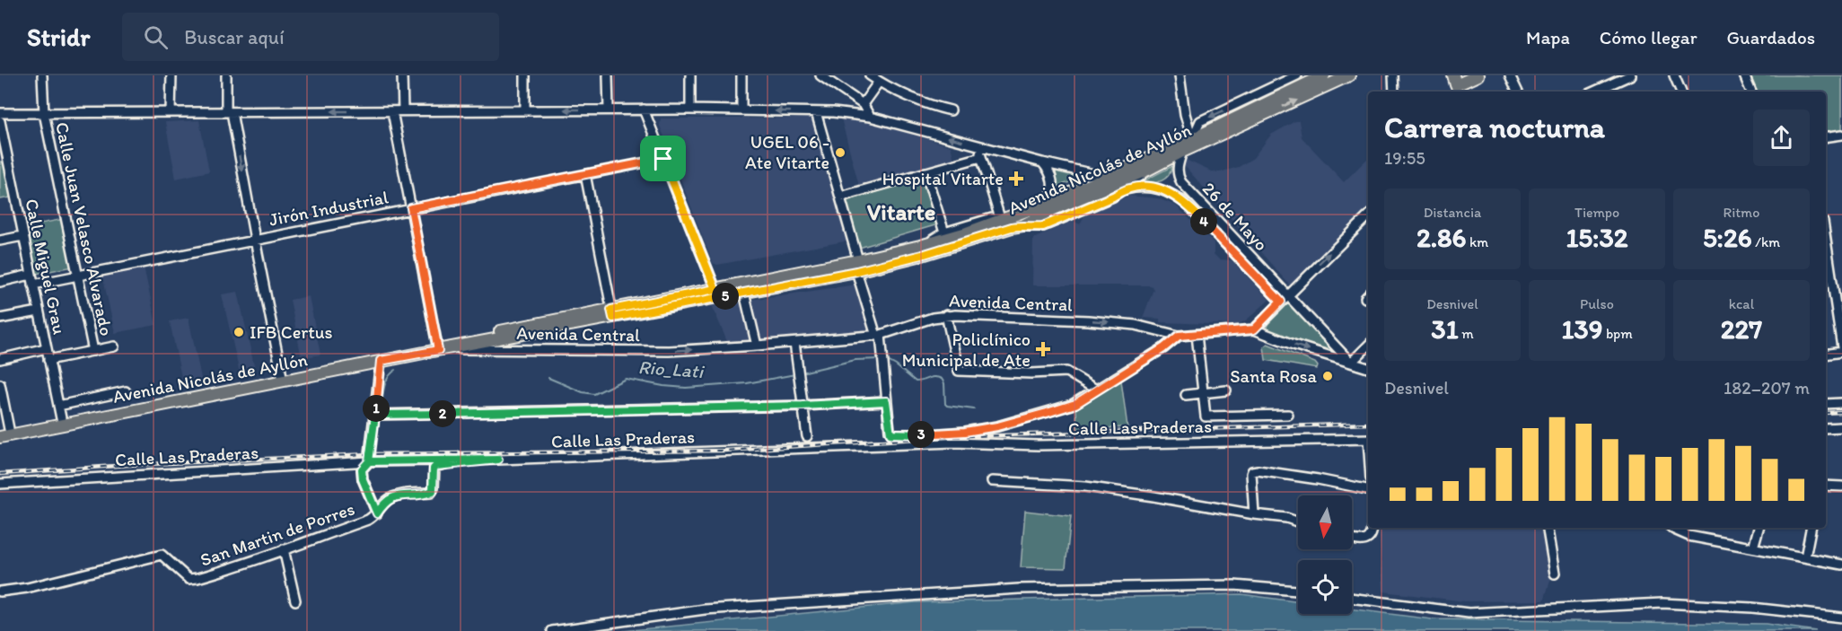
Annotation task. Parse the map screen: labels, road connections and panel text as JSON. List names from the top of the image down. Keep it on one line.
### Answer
{"streets":{"main road":["Avenida Nicolás de Ayllón"],"street":["Jirón Industrial","26 de Mayo","Calle Juan Velasco Alvarado","Calle Miguel Grau","Avenida Central","Calle Las Praderas","San Martin de Porres"]},"crossings":[["Avenida Nicolás de Ayllón","26 de Mayo"],["Avenida Nicolás de Ayllón","Calle Miguel Grau"],["Avenida Nicolás de Ayllón","Avenida Central"],["Jirón Industrial","Calle Juan Velasco Alvarado"],["Jirón Industrial","Calle Miguel Grau"],["Calle Las Praderas","San Martin de Porres"]],"districts":["Vitarte"],"water":["Rio_Lati"],"places":{"other":["UGEL 06 - Ate Vitarte","IFB Certus","Santa Rosa"],"health":["Hospital Vitarte","Policlínico Municipal de Ate"]},"north":"bottom","page":{"header":"Stridr","search":"Buscar aquí","nav":["Mapa","Cómo llegar","Guardados"],"heading":["Carrera nocturna","19:55"],"stats":[["Distancia","2.86 km"],["Tiempo","15:32"],["Ritmo","5:26 /km"],["Desnivel","31 m"],["Pulso","139 bpm"],["kcal","227"]],"pins":["4","5","1","2","3"],"chart":["Desnivel","182–207 m"]}}
